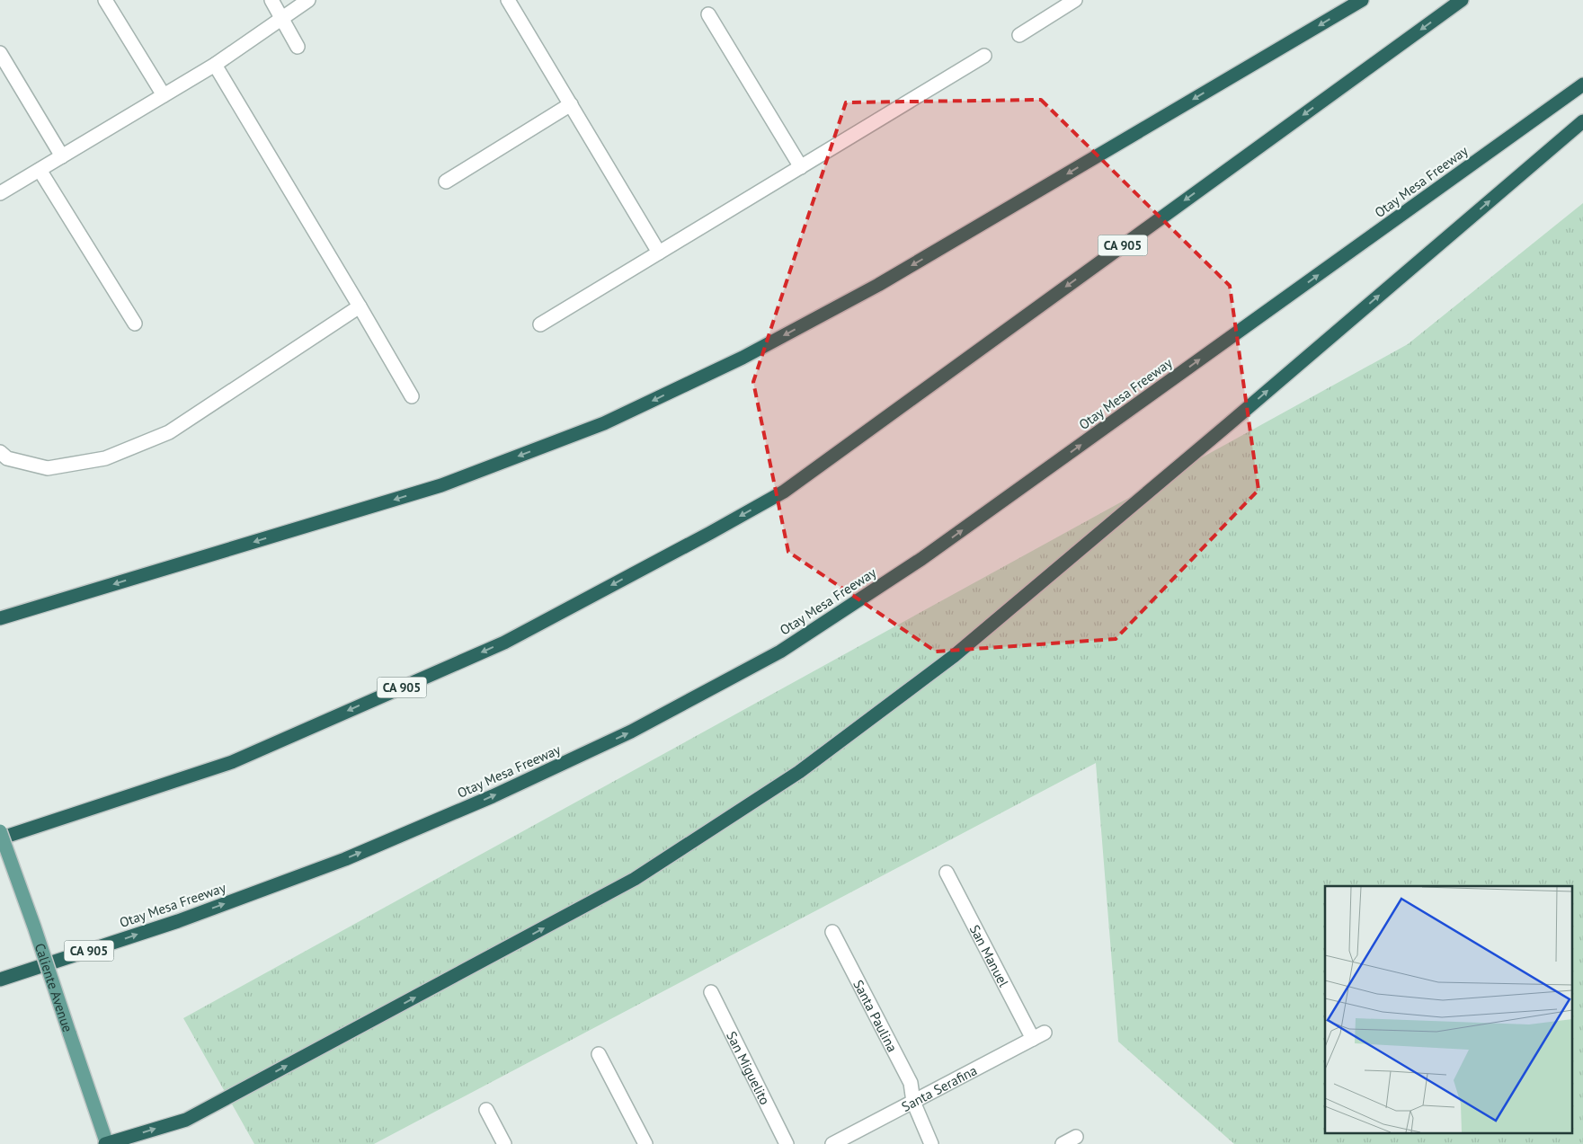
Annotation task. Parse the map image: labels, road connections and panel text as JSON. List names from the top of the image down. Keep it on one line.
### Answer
{"streets":{"highway":["Otay Mesa Freeway","CA 905"],"main road":["Caliente Avenue"],"street":["San Manuel","Santa Paulina","San Miguelito","Santa Serafina"]},"crossings":[["San Manuel","Santa Serafina"],["Santa Paulina","Santa Serafina"]]}
